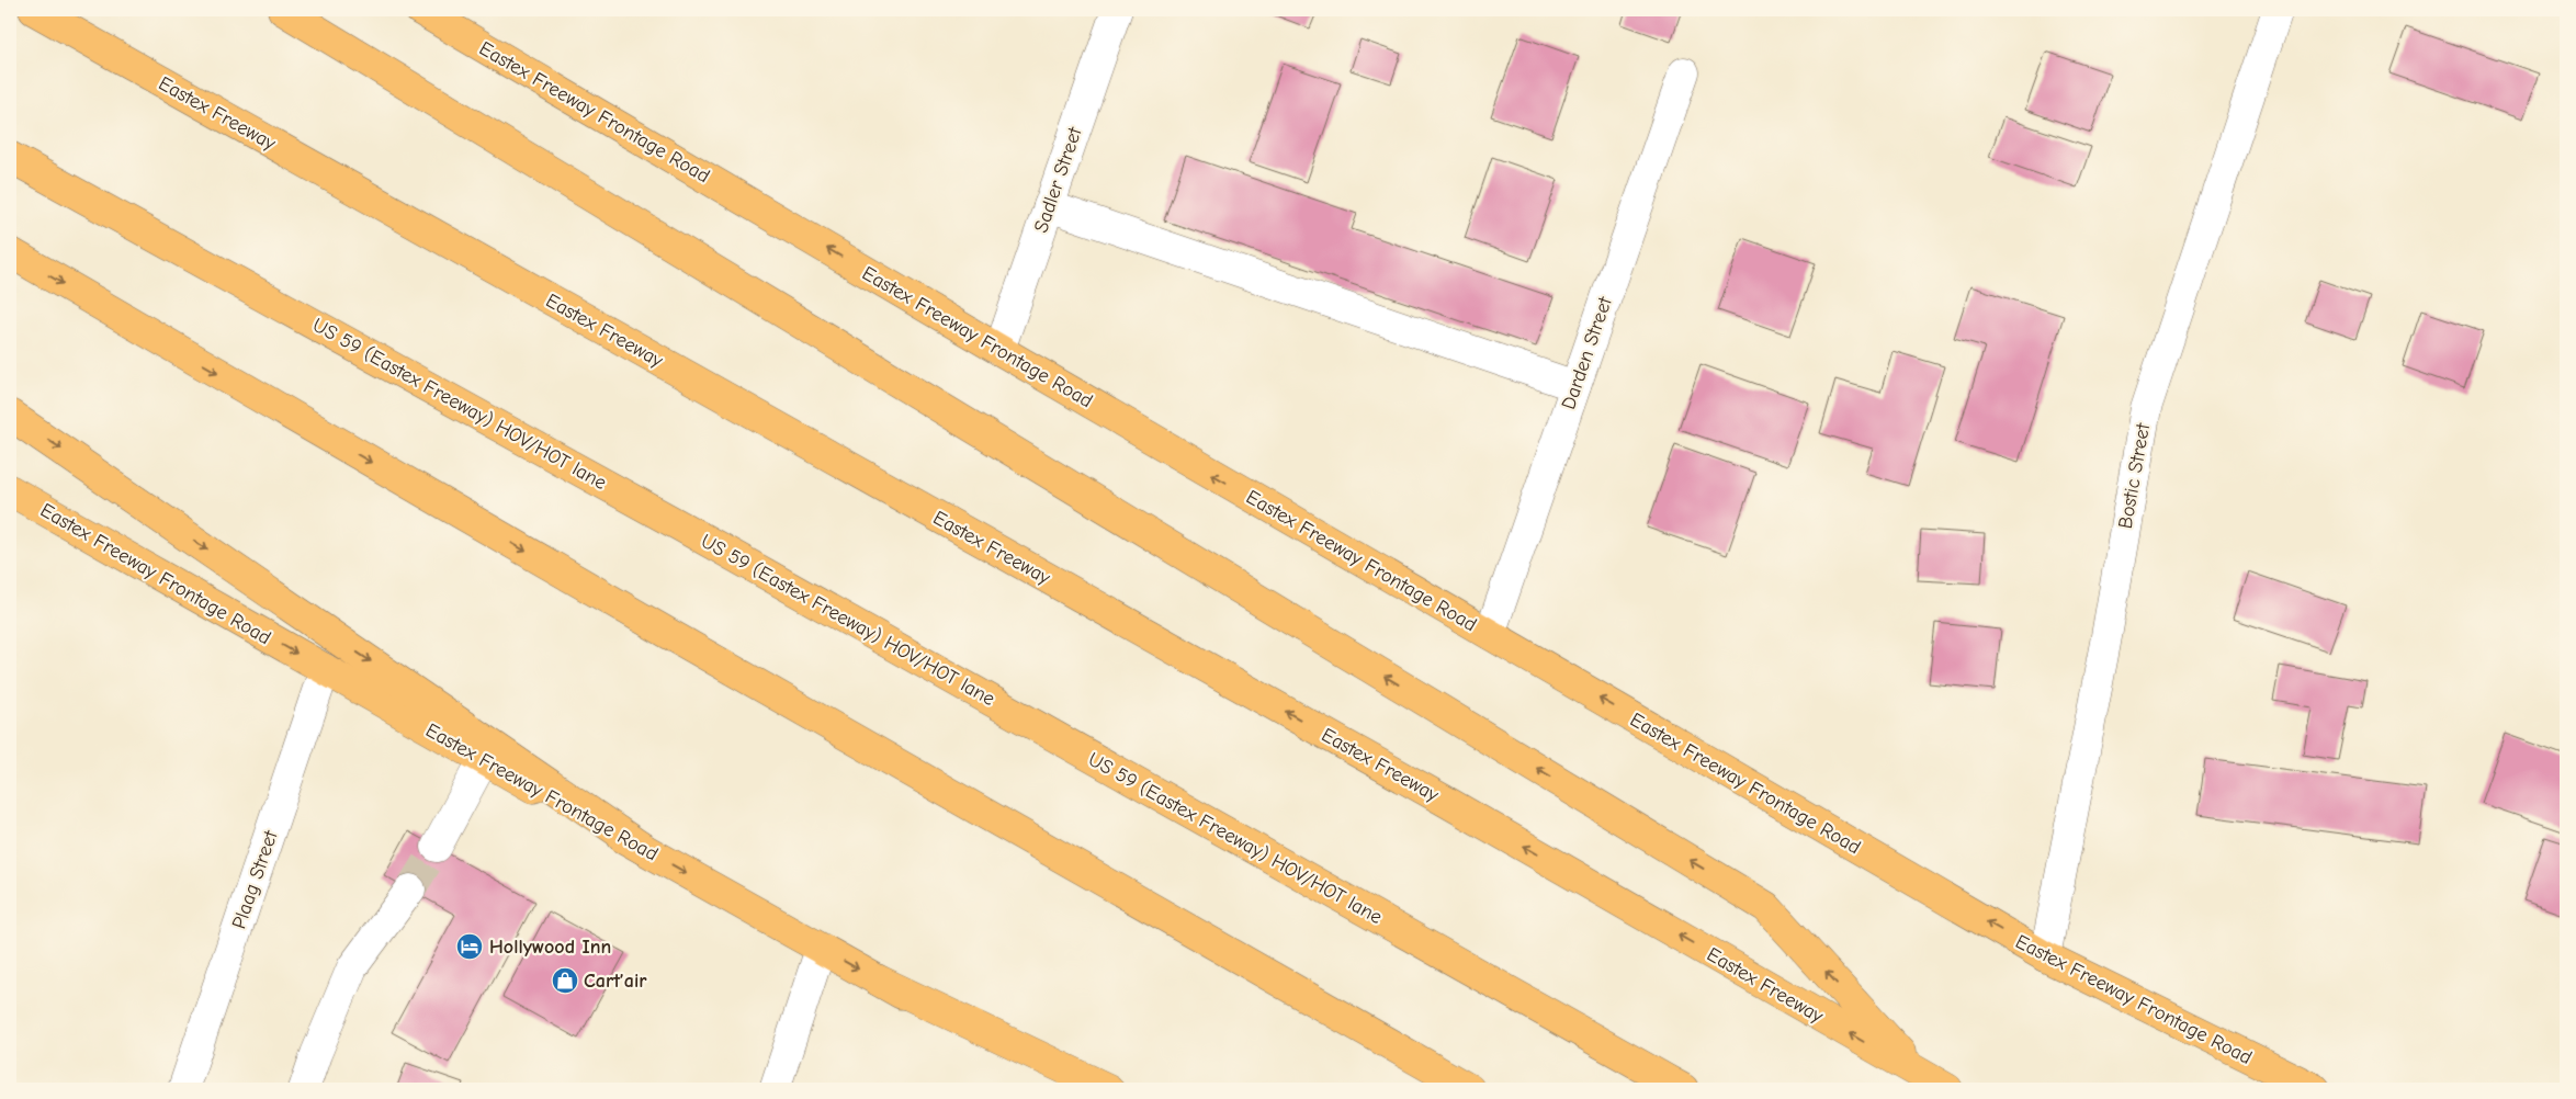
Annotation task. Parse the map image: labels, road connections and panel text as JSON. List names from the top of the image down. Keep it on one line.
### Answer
{"streets":{"main road":["Eastex Freeway Frontage Road","Eastex Freeway","US 59 (Eastex Freeway) HOV/HOT lane"],"street":["Sadler Street","Darden Street","Bostic Street","Plaag Street"]},"crossings":[["Eastex Freeway Frontage Road","Sadler Street"],["Eastex Freeway Frontage Road","Darden Street"],["Eastex Freeway Frontage Road","Bostic Street"],["Eastex Freeway Frontage Road","Plaag Street"]],"places":{"hotel":["Hollywood Inn"],"shop":["Cart’air"]}}
